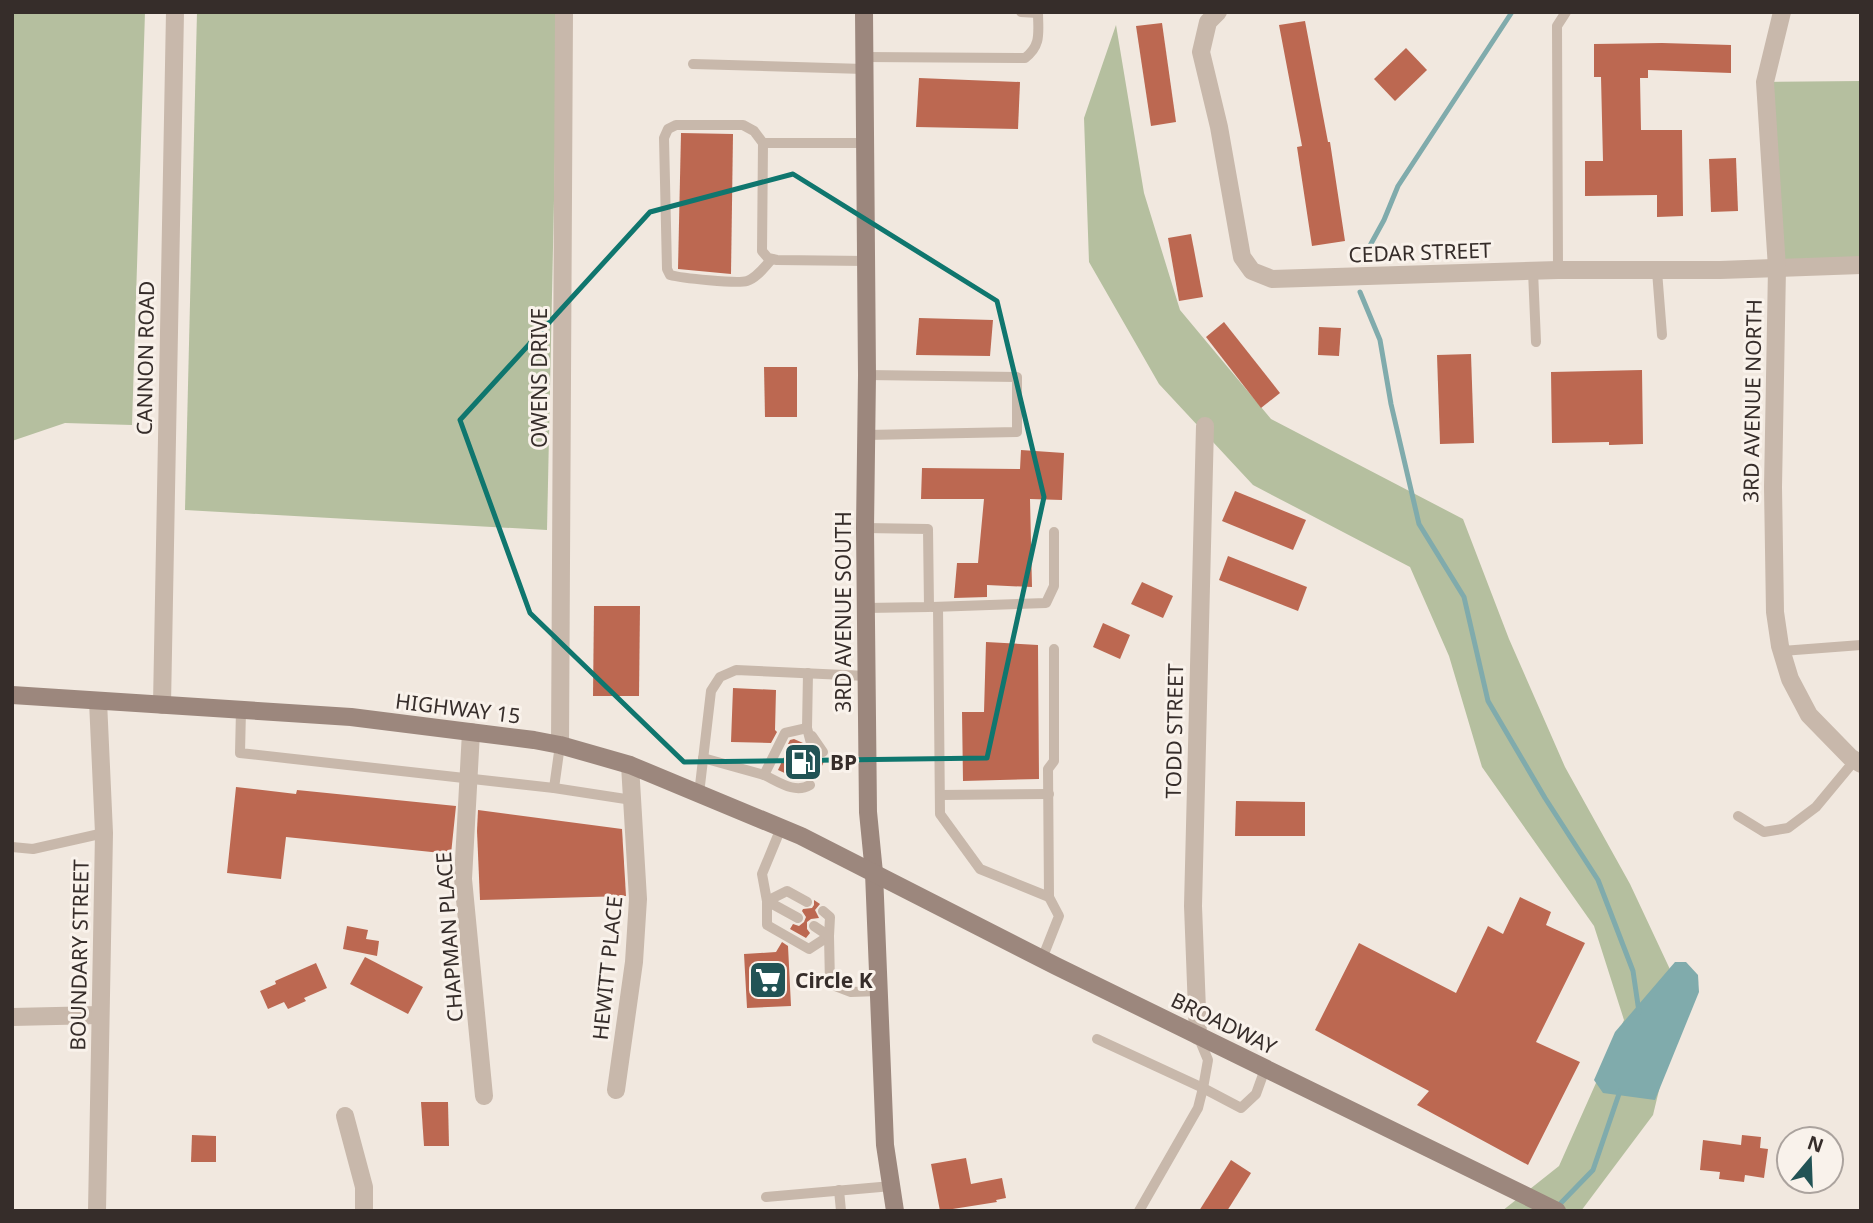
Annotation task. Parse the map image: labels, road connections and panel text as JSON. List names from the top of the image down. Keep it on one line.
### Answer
{"streets":{"main road":["3RD AVENUE SOUTH","HIGHWAY 15","BROADWAY"],"street":["CEDAR STREET","CANNON ROAD","OWENS DRIVE","3RD AVENUE NORTH","TODD STREET","CHAPMAN PLACE","BOUNDARY STREET","HEWITT PLACE"]},"crossings":[["CEDAR STREET","3RD AVENUE NORTH"],["CANNON ROAD","HIGHWAY 15"],["OWENS DRIVE","HIGHWAY 15"],["3RD AVENUE SOUTH","HIGHWAY 15"],["3RD AVENUE SOUTH","BROADWAY"],["HIGHWAY 15","CHAPMAN PLACE"],["HIGHWAY 15","BOUNDARY STREET"],["HIGHWAY 15","HEWITT PLACE"],["HIGHWAY 15","BROADWAY"],["TODD STREET","BROADWAY"]],"places":{"fuel station":["BP"],"supermarket":["Circle K"]},"north":"top"}
